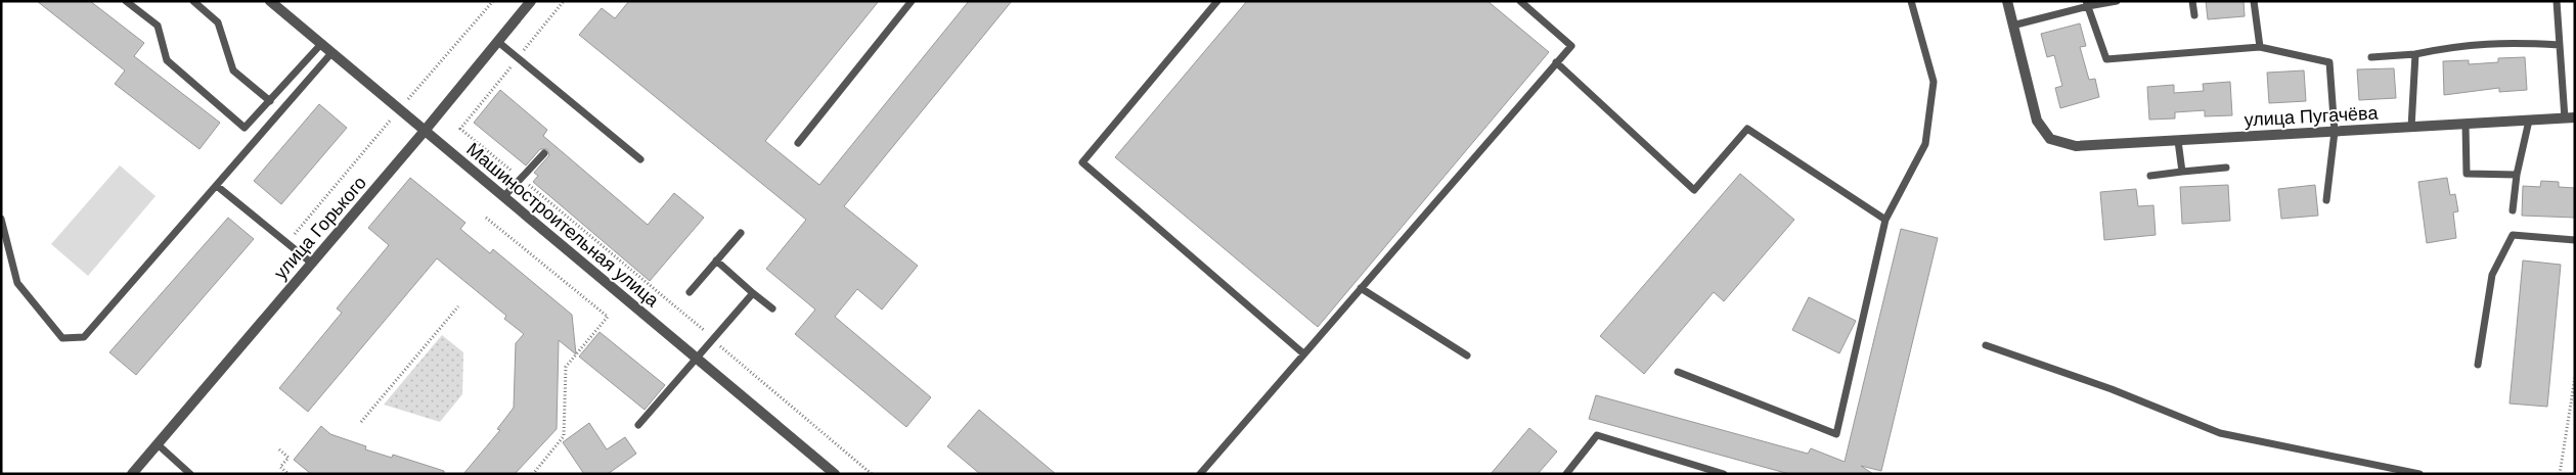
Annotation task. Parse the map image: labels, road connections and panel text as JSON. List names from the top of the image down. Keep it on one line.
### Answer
{"streets":{"street":["улица Пугачёва","Машиностроительная улица","улица Горького"]},"crossings":[["Машиностроительная улица","улица Горького"]]}
